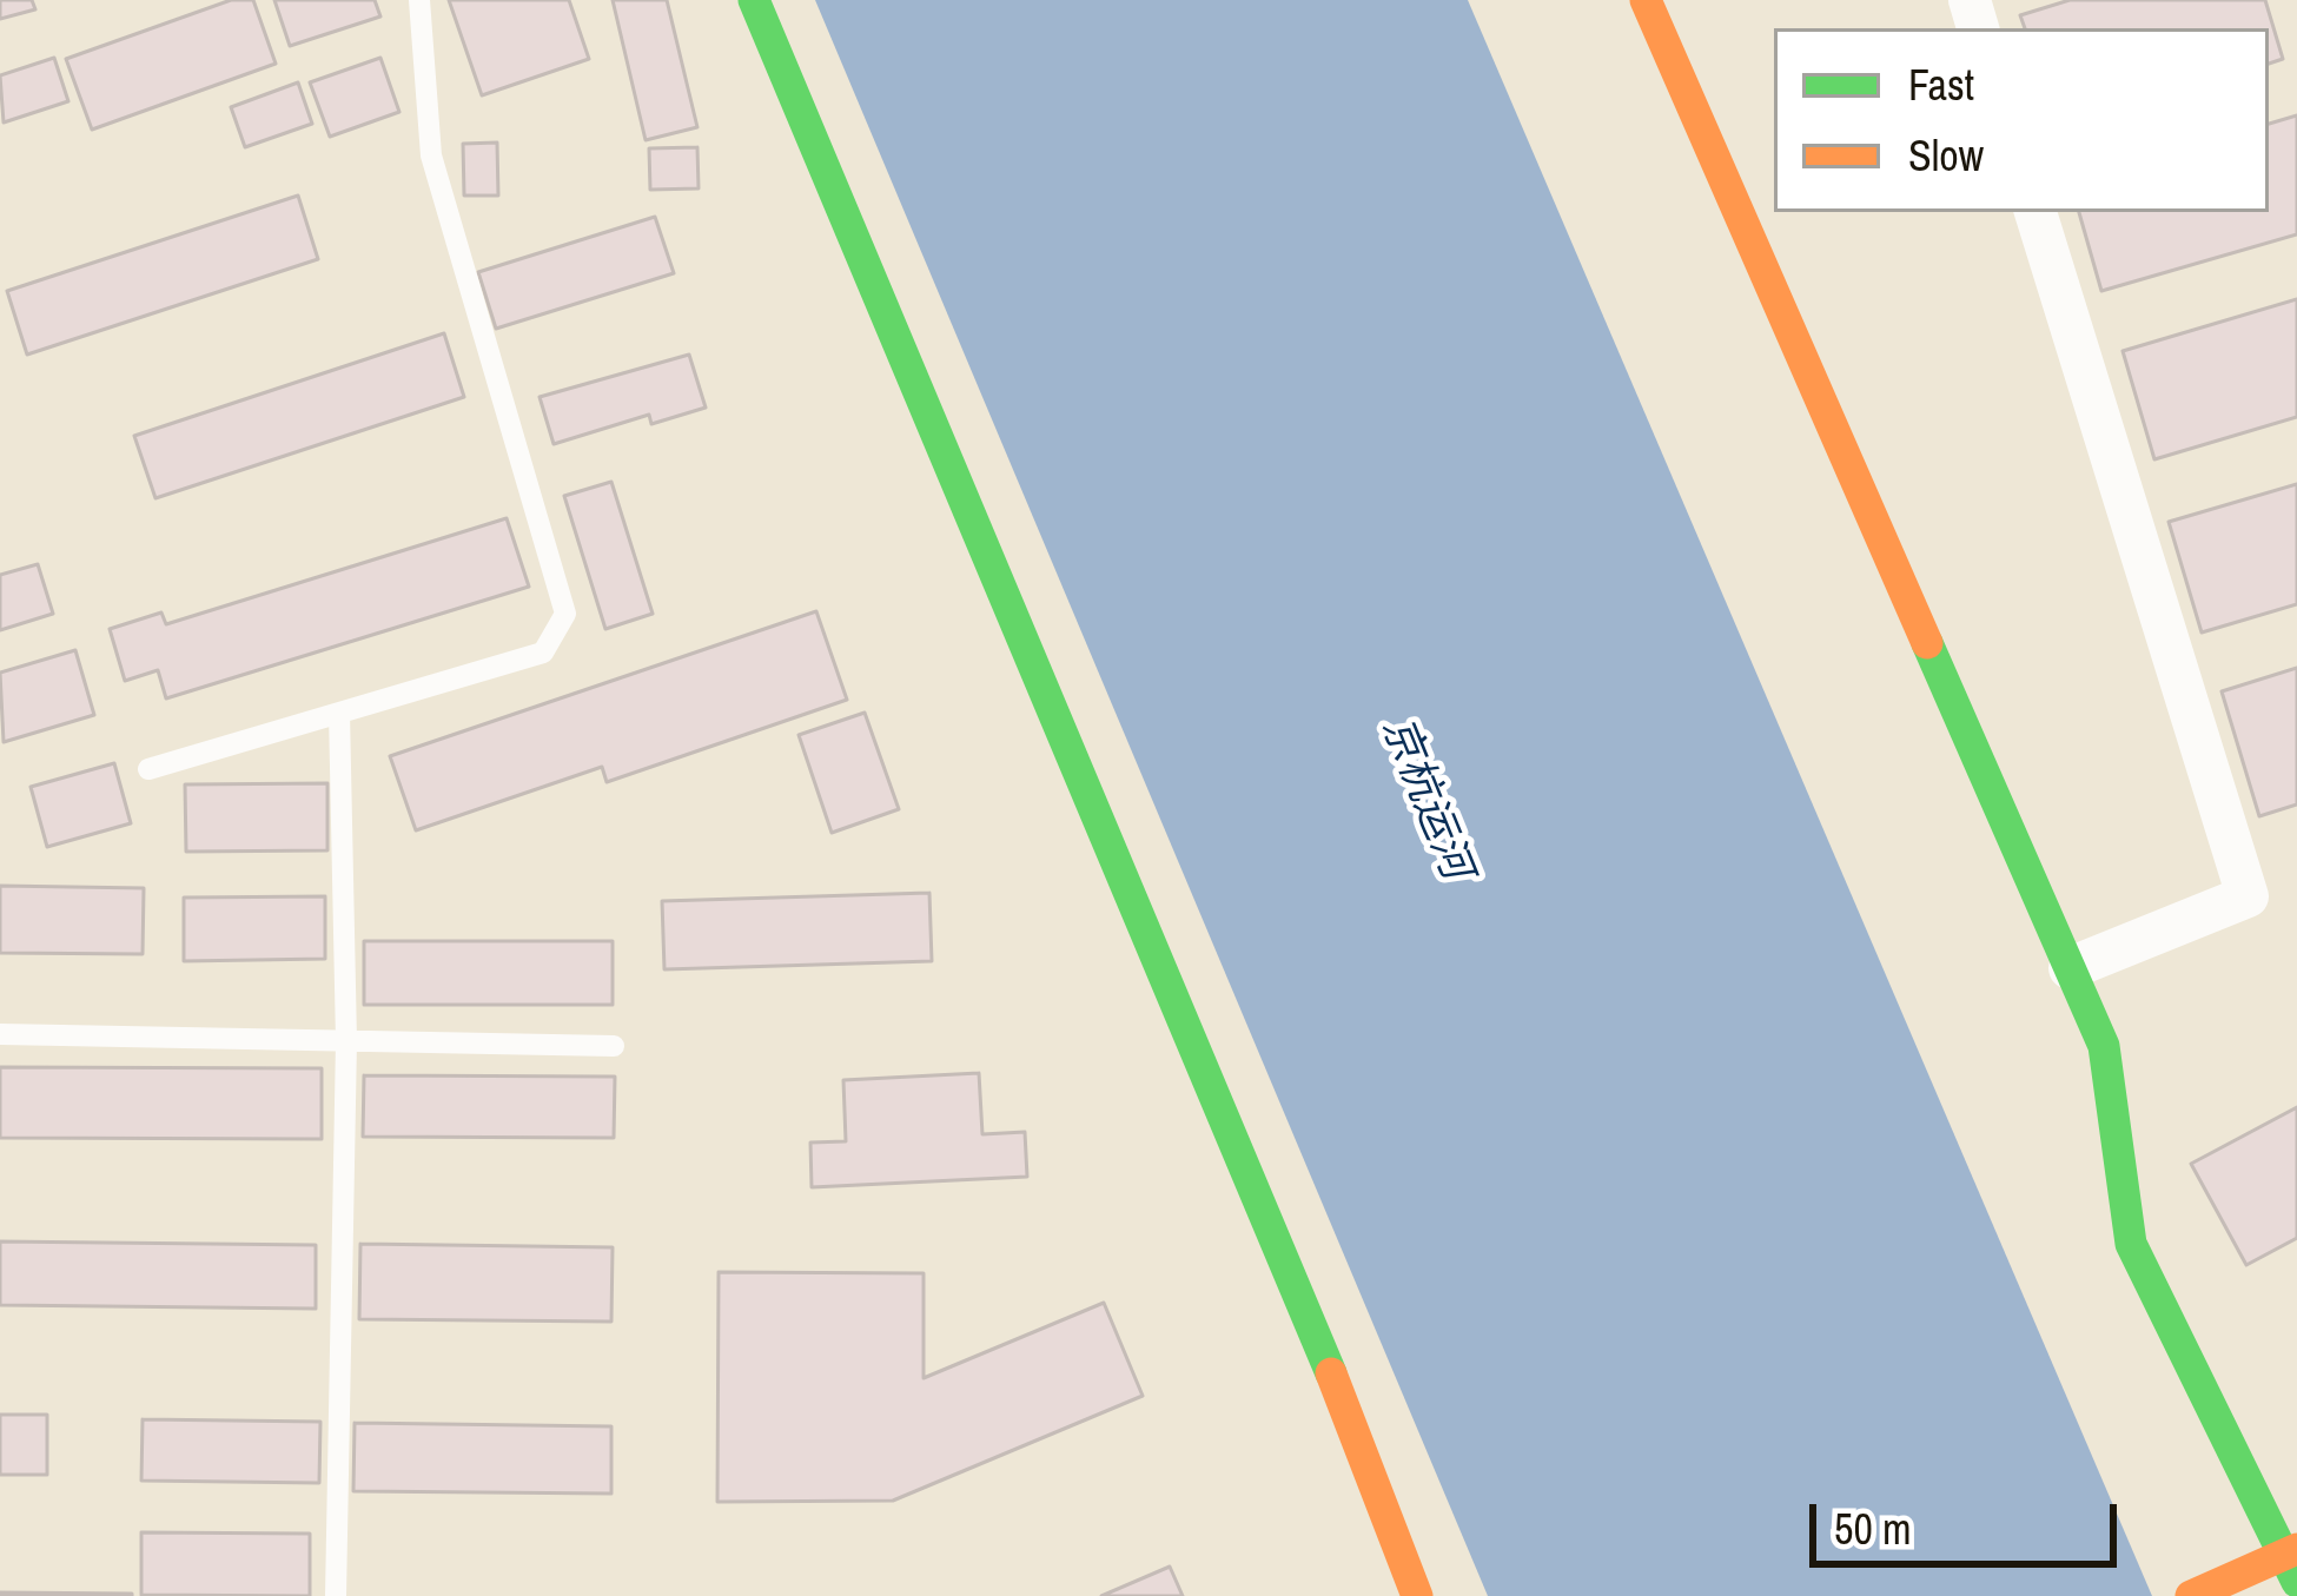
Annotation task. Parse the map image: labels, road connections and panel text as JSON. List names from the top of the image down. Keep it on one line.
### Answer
{"water":["京杭运河"],"legend":["Fast","Slow"],"scale_bar":"50 m"}
